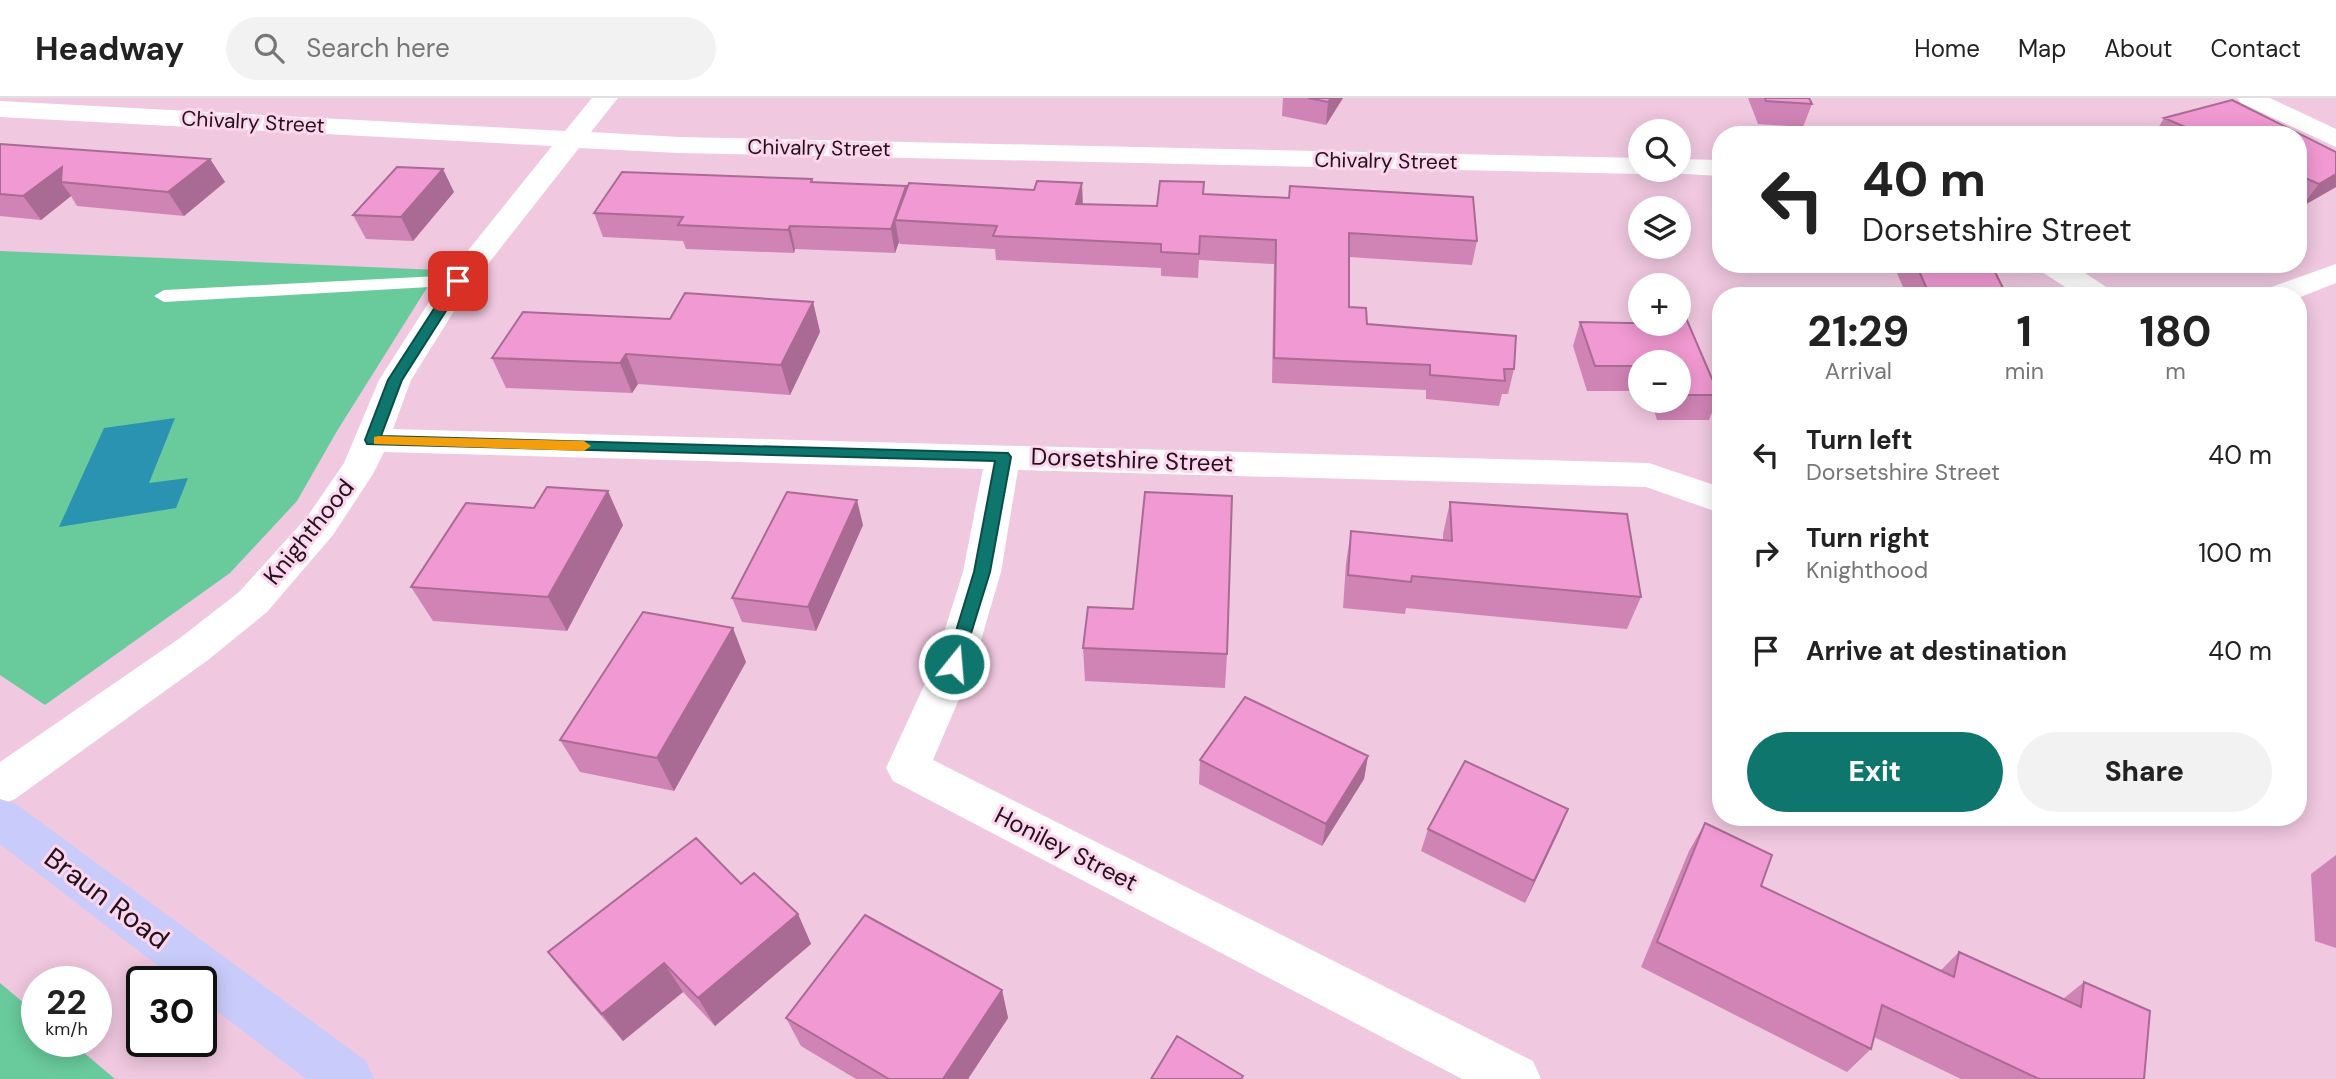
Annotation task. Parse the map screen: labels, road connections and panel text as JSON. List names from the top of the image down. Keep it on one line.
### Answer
{"streets":{"main road":["Braun Road"],"street":["Chivalry Street","Dorsetshire Street","Knighthood","Honiley Street"]},"crossings":[["Chivalry Street","Knighthood"],["Dorsetshire Street","Knighthood"],["Dorsetshire Street","Honiley Street"]],"page":{"header":"Headway","search":"Search here","nav":["Home","Map","About","Contact"],"map_buttons":["+","−"],"turn":["40 m","Dorsetshire Street"],"eta":["21:29","Arrival","1","min","180","m"],"list":[{"name":"Turn left","note":"Dorsetshire Street","value":"40 m"},{"name":"Turn right","note":"Knighthood","value":"100 m"},{"name":"Arrive at destination","value":"40 m"}],"buttons":["Exit","Share"],"speed":"22 km/h","limit":"30"}}
